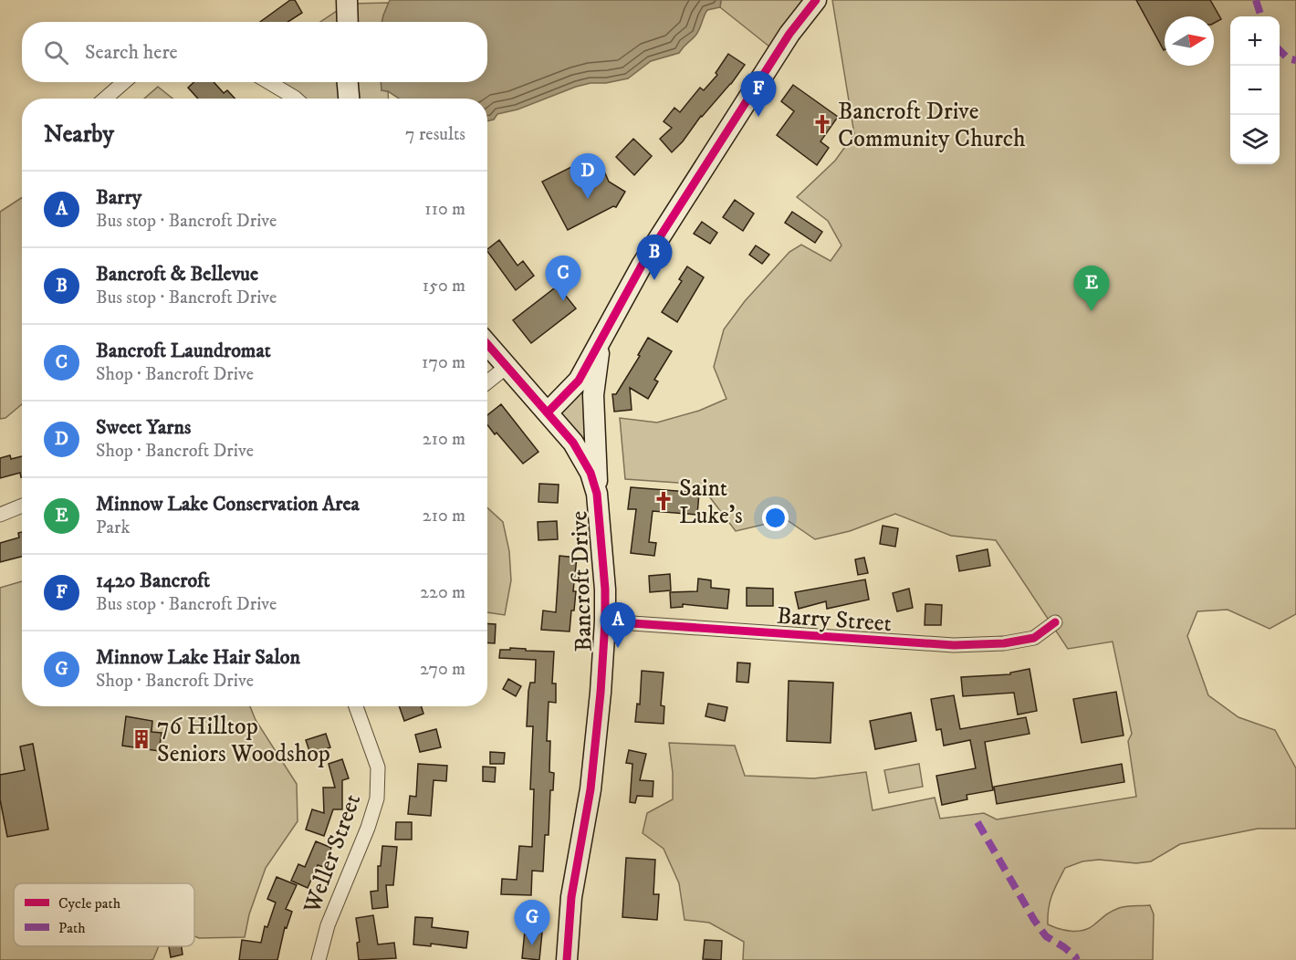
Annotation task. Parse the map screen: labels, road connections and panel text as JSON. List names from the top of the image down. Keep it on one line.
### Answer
{"streets":{"main road":["Bancroft Drive"],"street":["Barry Street","Weller Street"]},"crossings":[["Bancroft Drive","Barry Street"]],"places":{"church":["Bancroft Drive Community Church","Saint Luke's"],"building":["76 Hilltop Seniors Woodshop"]},"legend":["Cycle path","Path"],"north":"right","page":{"map_buttons":["+","−"],"search":"Search here","pins":["F","D","B","C","E","A","G"],"heading":["Nearby","7 results"],"list":[{"mark":"A","name":"Barry","note":"Bus stop · Bancroft Drive","value":"110 m"},{"mark":"B","name":"Bancroft & Bellevue","note":"Bus stop · Bancroft Drive","value":"150 m"},{"mark":"C","name":"Bancroft Laundromat","note":"Shop · Bancroft Drive","value":"170 m"},{"mark":"D","name":"Sweet Yarns","note":"Shop · Bancroft Drive","value":"210 m"},{"mark":"E","name":"Minnow Lake Conservation Area","note":"Park","value":"210 m"},{"mark":"F","name":"1420 Bancroft","note":"Bus stop · Bancroft Drive","value":"220 m"},{"mark":"G","name":"Minnow Lake Hair Salon","note":"Shop · Bancroft Drive","value":"270 m"}]}}
